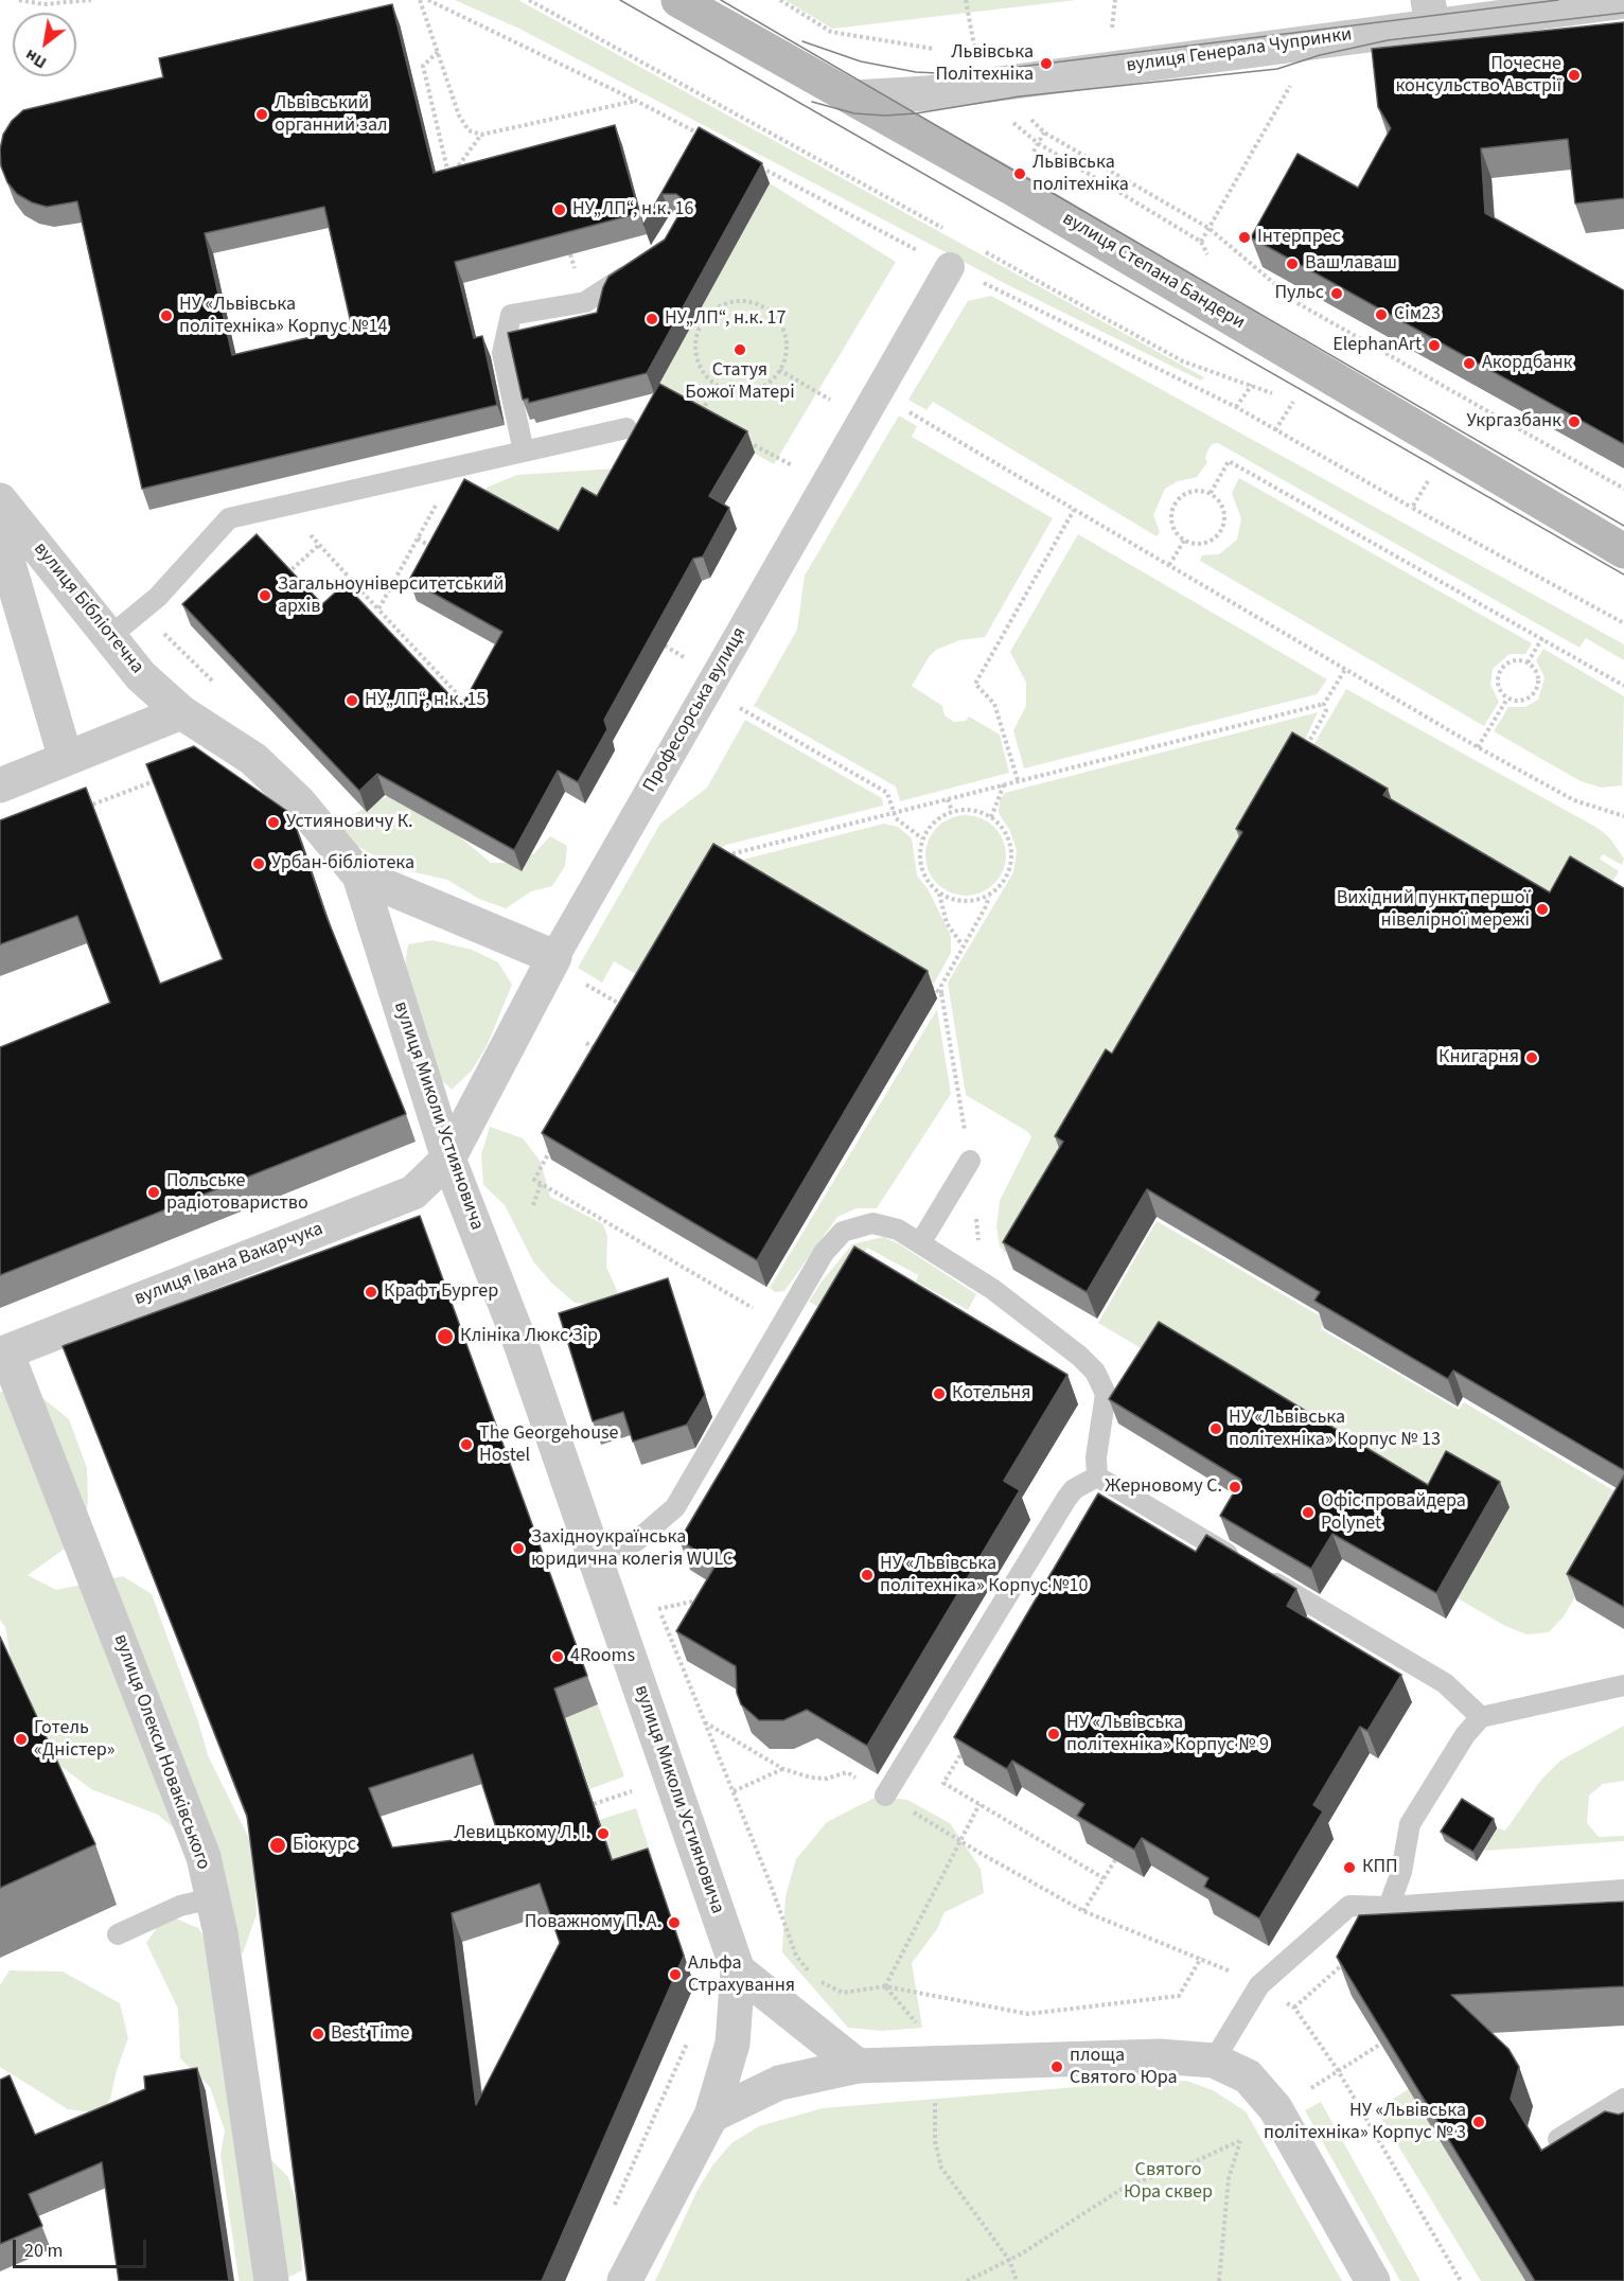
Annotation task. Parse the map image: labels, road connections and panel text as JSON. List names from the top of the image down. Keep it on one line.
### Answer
{"streets":{"main road":["вулиця Степана Бандери"],"street":["вулиця Генерала Чупринки","вулиця Бібліотечна","Професорська вулиця","вулиця Миколи Устияновича","вулиця Івана Вакарчука","вулиця Олекси Новаківського"]},"crossings":[["вулиця Генерала Чупринки","вулиця Степана Бандери"],["вулиця Бібліотечна","вулиця Миколи Устияновича"],["Професорська вулиця","вулиця Миколи Устияновича"],["Професорська вулиця","вулиця Івана Вакарчука"],["вулиця Миколи Устияновича","вулиця Івана Вакарчука"],["вулиця Івана Вакарчука","вулиця Олекси Новаківського"]],"parks":["Святого Юра сквер"],"places":["Львівська Політехніка","Почесне консульство Австрії","Львівський органний зал","Львівська політехніка","НУ„ЛП“, н.к. 16","Інтерпрес","Ваш лаваш","Пульс","Сім23","НУ «Львівська політехніка» Корпус №14","НУ„ЛП“, н.к. 17","ElephanArt","Статуя Божої Матері","Акордбанк","Укргазбанк","Загальноуніверситетський архів","НУ„ЛП“, н.к. 15","Устияновичу К.","Урбан-бібліотека","Вихідний пункт першої нівелірної мережі","Книгарня","Польське радіотовариство","Крафт Бургер","Клініка Люкс Зір","Котельня","НУ «Львівська політехніка» Корпус № 13","The Georgehouse Hostel","Жерновому С.","Офіс провайдера Polynet","Західноукраїнська юридична колегія WULC","НУ «Львівська політехніка» Корпус №10","4Rooms","НУ «Львівська політехніка» Корпус № 9","Готель «Дністер»","Левицькому Л. І.","Біокурс","КПП","Поважному П. А.","Альфа Страхування","Best Time","площа Святого Юра","НУ «Львівська політехніка» Корпус № 3"],"scale_bar":"20 m","north":"bottom left"}
